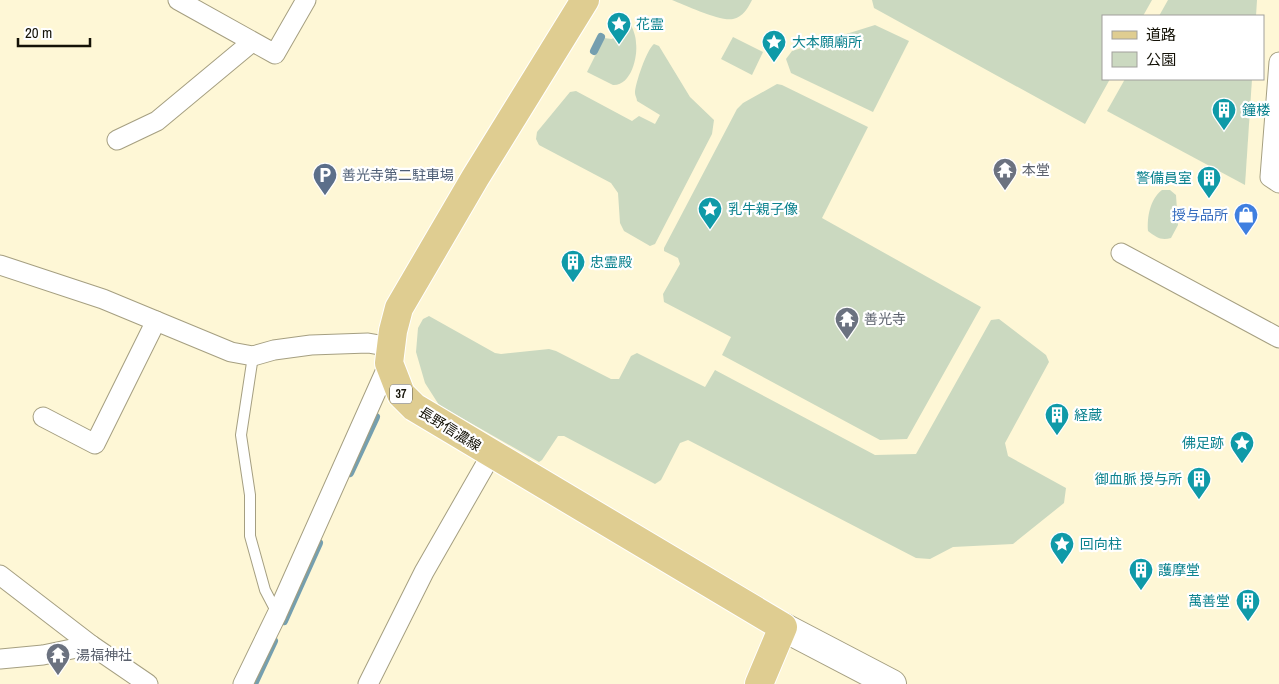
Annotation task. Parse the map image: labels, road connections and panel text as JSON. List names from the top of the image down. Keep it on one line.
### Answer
{"streets":{"main road":["37","長野信濃線"]},"places":{"place":["花霊","大本願廟所","乳牛親子像","佛足跡","回向柱"],"building":["鐘楼","警備員室","忠霊殿","経蔵","御血脈 授与所","護摩堂","萬善堂"],"temple":["本堂","善光寺","湯福神社"],"parking":["善光寺第二駐車場"],"shop":["授与品所"]},"legend":["道路","公園"],"scale_bar":"20 m"}
